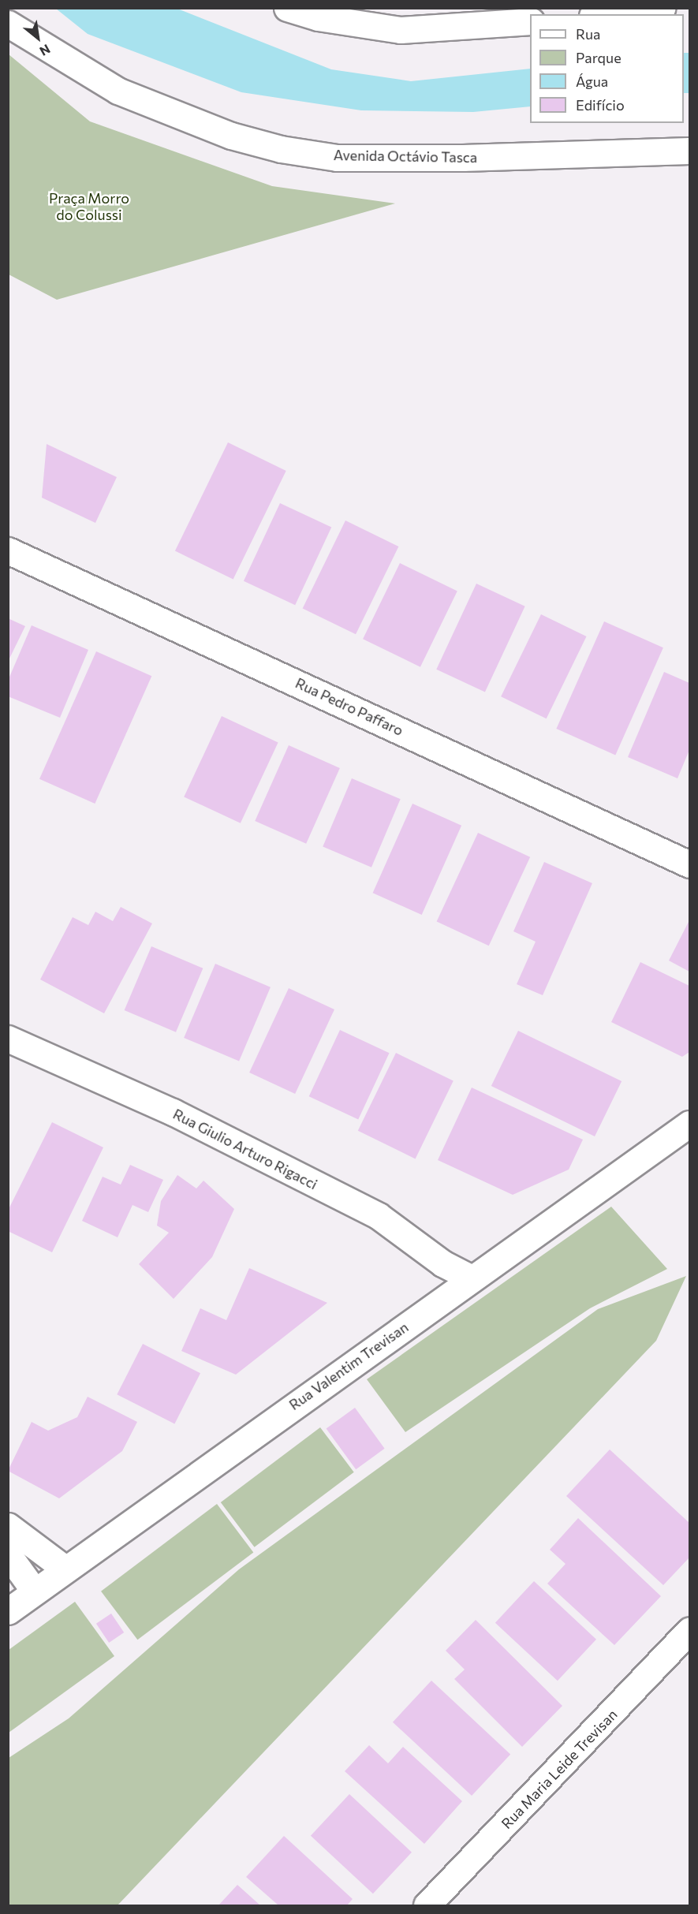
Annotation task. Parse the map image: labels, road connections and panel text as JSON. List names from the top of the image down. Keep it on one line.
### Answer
{"streets":{"street":["Avenida Octávio Tasca","Rua Pedro Paffaro","Rua Giulio Arturo Rigacci","Rua Valentim Trevisan","Rua Maria Leide Trevisan"]},"crossings":[["Rua Giulio Arturo Rigacci","Rua Valentim Trevisan"]],"parks":["Praça Morro do Colussi"],"legend":["Rua","Parque","Água","Edifício"],"north":"bottom right"}
